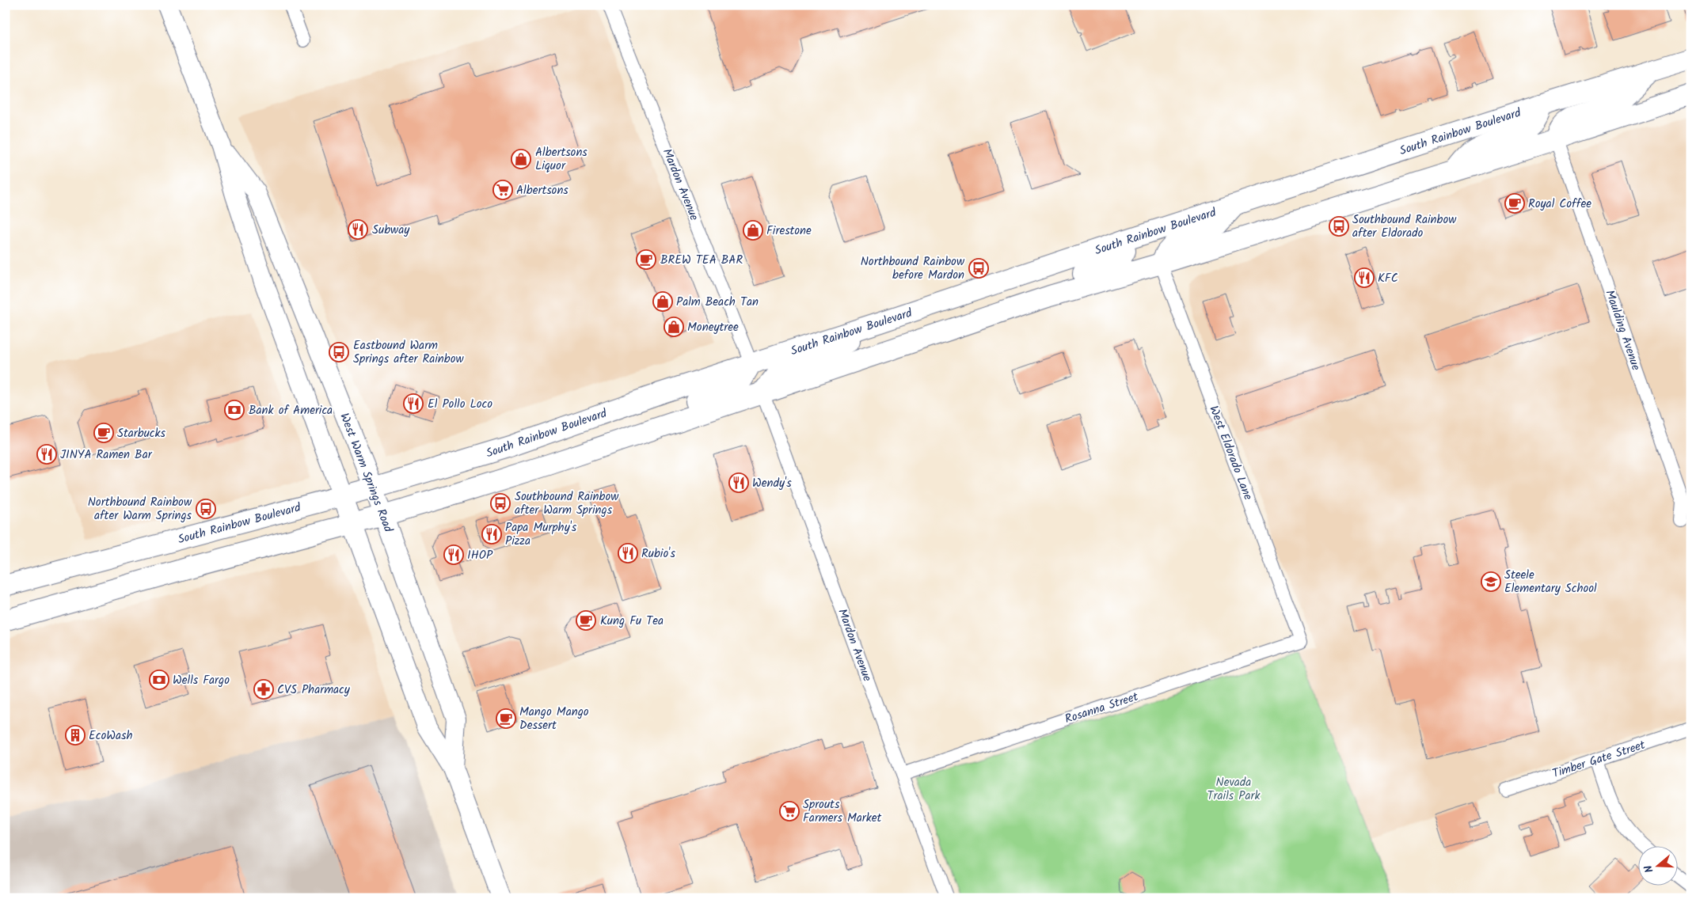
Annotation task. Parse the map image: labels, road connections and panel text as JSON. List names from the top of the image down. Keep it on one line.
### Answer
{"streets":{"main road":["South Rainbow Boulevard","West Warm Springs Road"],"street":["Mardon Avenue","Maulding Avenue","West Eldorado Lane","Rosanna Street","Timber Gate Street"]},"crossings":[["South Rainbow Boulevard","Mardon Avenue"],["South Rainbow Boulevard","West Warm Springs Road"],["Mardon Avenue","Rosanna Street"],["West Eldorado Lane","Rosanna Street"]],"parks":["Nevada Trails Park"],"places":{"shop":["Albertsons Liquor","Firestone","Palm Beach Tan","Moneytree"],"supermarket":["Albertsons","Sprouts Farmers Market"],"cafe":["Royal Coffee","BREW TEA BAR","Starbucks","Kung Fu Tea","Mango Mango Dessert"],"bus stop":["Southbound Rainbow after Eldorado","Northbound Rainbow before Mardon","Eastbound Warm Springs after Rainbow","Southbound Rainbow after Warm Springs","Northbound Rainbow after Warm Springs"],"restaurant":["Subway","KFC","El Pollo Loco","JINYA Ramen Bar","Wendy's","Papa Murphy's Pizza","Rubio's","IHOP"],"bank":["Bank of America","Wells Fargo"],"school or university":["Steele Elementary School"],"pharmacy":["CVS Pharmacy"],"building":["EcoWash"]},"north":"left"}
